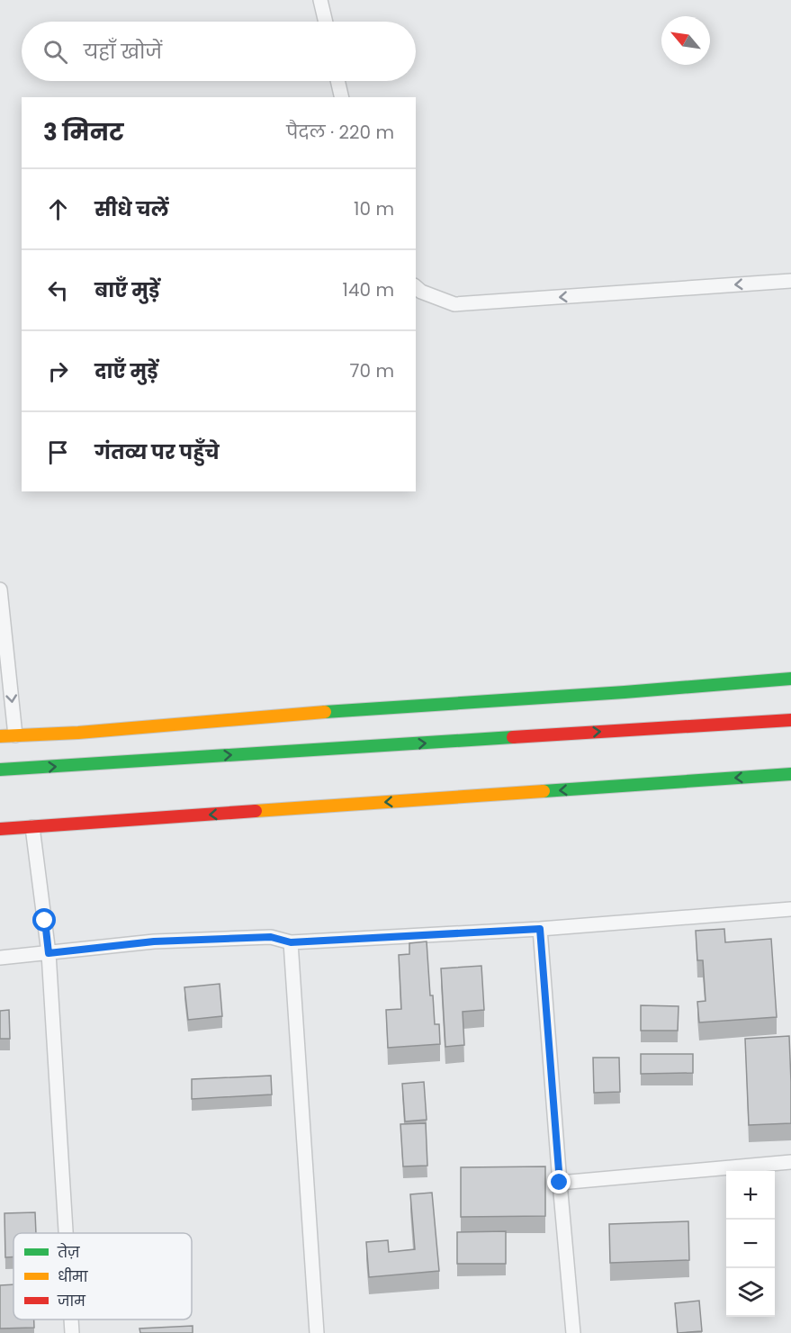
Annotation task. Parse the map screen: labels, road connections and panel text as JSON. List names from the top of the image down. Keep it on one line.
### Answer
{"legend":["तेज़","धीमा","जाम"],"north":"top left","page":{"search":"यहाँ खोजें","heading":["3 मिनट","पैदल · 220 m"],"list":[["सीधे चलें","10 m"],["बाएँ मुड़ें","140 m"],["दाएँ मुड़ें","70 m"],"गंतव्य पर पहुँचे"],"map_buttons":["+","−"]}}
